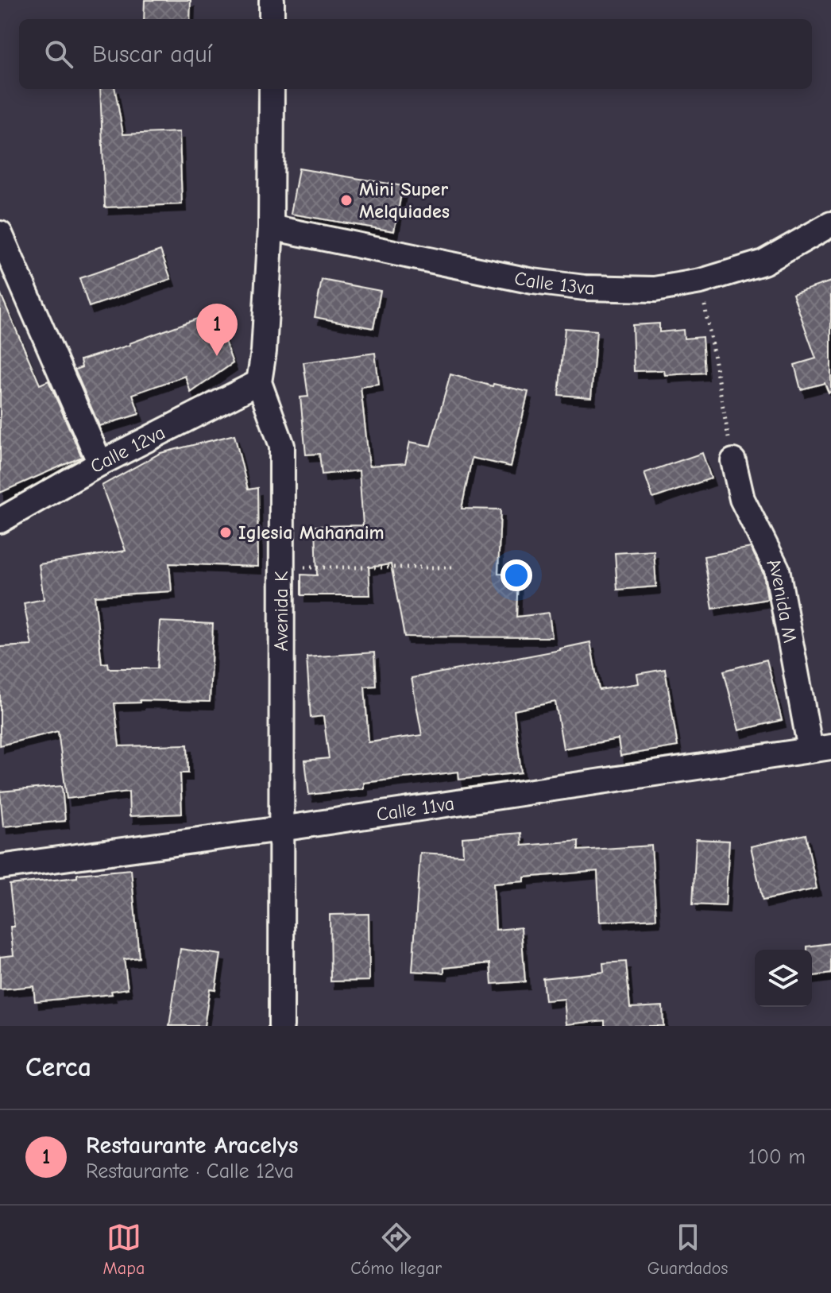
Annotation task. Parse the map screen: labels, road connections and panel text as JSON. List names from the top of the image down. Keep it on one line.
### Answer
{"streets":{"street":["Calle 13va","Calle 12va","Avenida M","Avenida K","Calle 11va"]},"crossings":[["Calle 13va","Avenida K"],["Calle 12va","Avenida K"],["Avenida M","Calle 11va"],["Avenida K","Calle 11va"]],"places":["Mini Super Melquiades","Iglesia Mahanaim"],"page":{"search":"Buscar aquí","pins":"1","heading":"Cerca","list":[{"mark":"1","name":"Restaurante Aracelys","note":"Restaurante · Calle 12va","value":"100 m"}],"nav":["Mapa","Cómo llegar","Guardados"]}}
